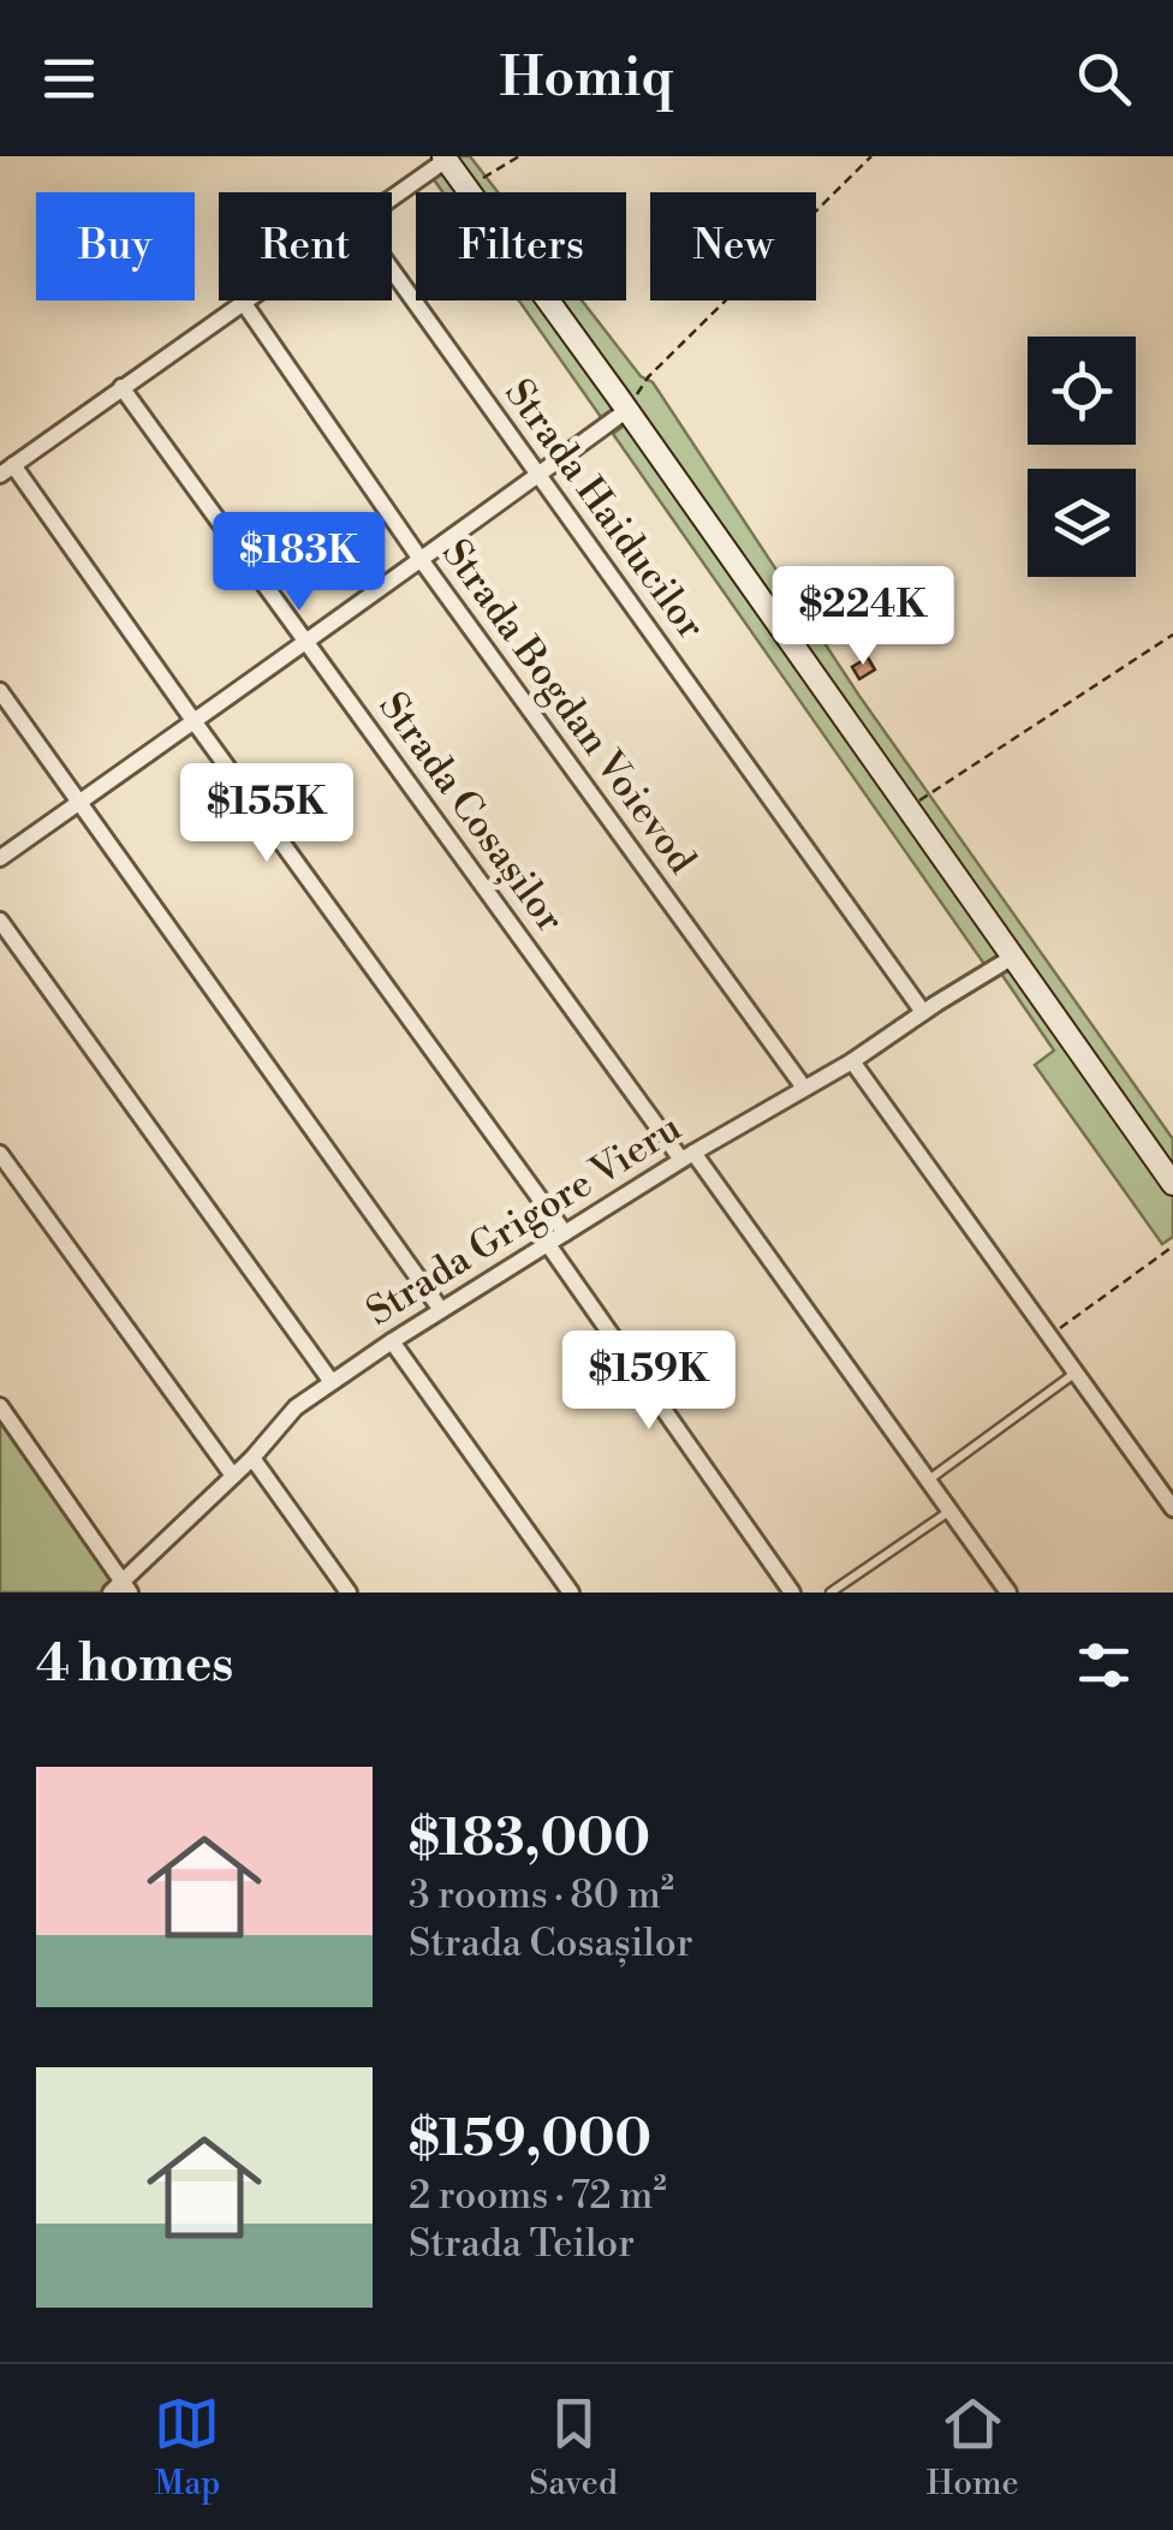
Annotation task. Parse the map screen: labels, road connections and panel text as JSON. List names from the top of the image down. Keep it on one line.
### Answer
{"streets":{"street":["Strada Haiducilor","Strada Bogdan Voievod","Strada Cosașilor","Strada Grigore Vieru"]},"crossings":[["Strada Haiducilor","Strada Grigore Vieru"],["Strada Bogdan Voievod","Strada Grigore Vieru"],["Strada Cosașilor","Strada Grigore Vieru"]],"page":{"header":"Homiq","chip":["Buy","Rent","Filters","New"],"price":["$183K","$224K","$155K","$159K"],"heading":"4 homes","list":[{"name":"$183,000","note":"3 rooms · 80 m² · Strada Cosașilor"},{"name":"$159,000","note":"2 rooms · 72 m² · Strada Teilor"}],"tabs":["Map","Saved","Home"]}}
